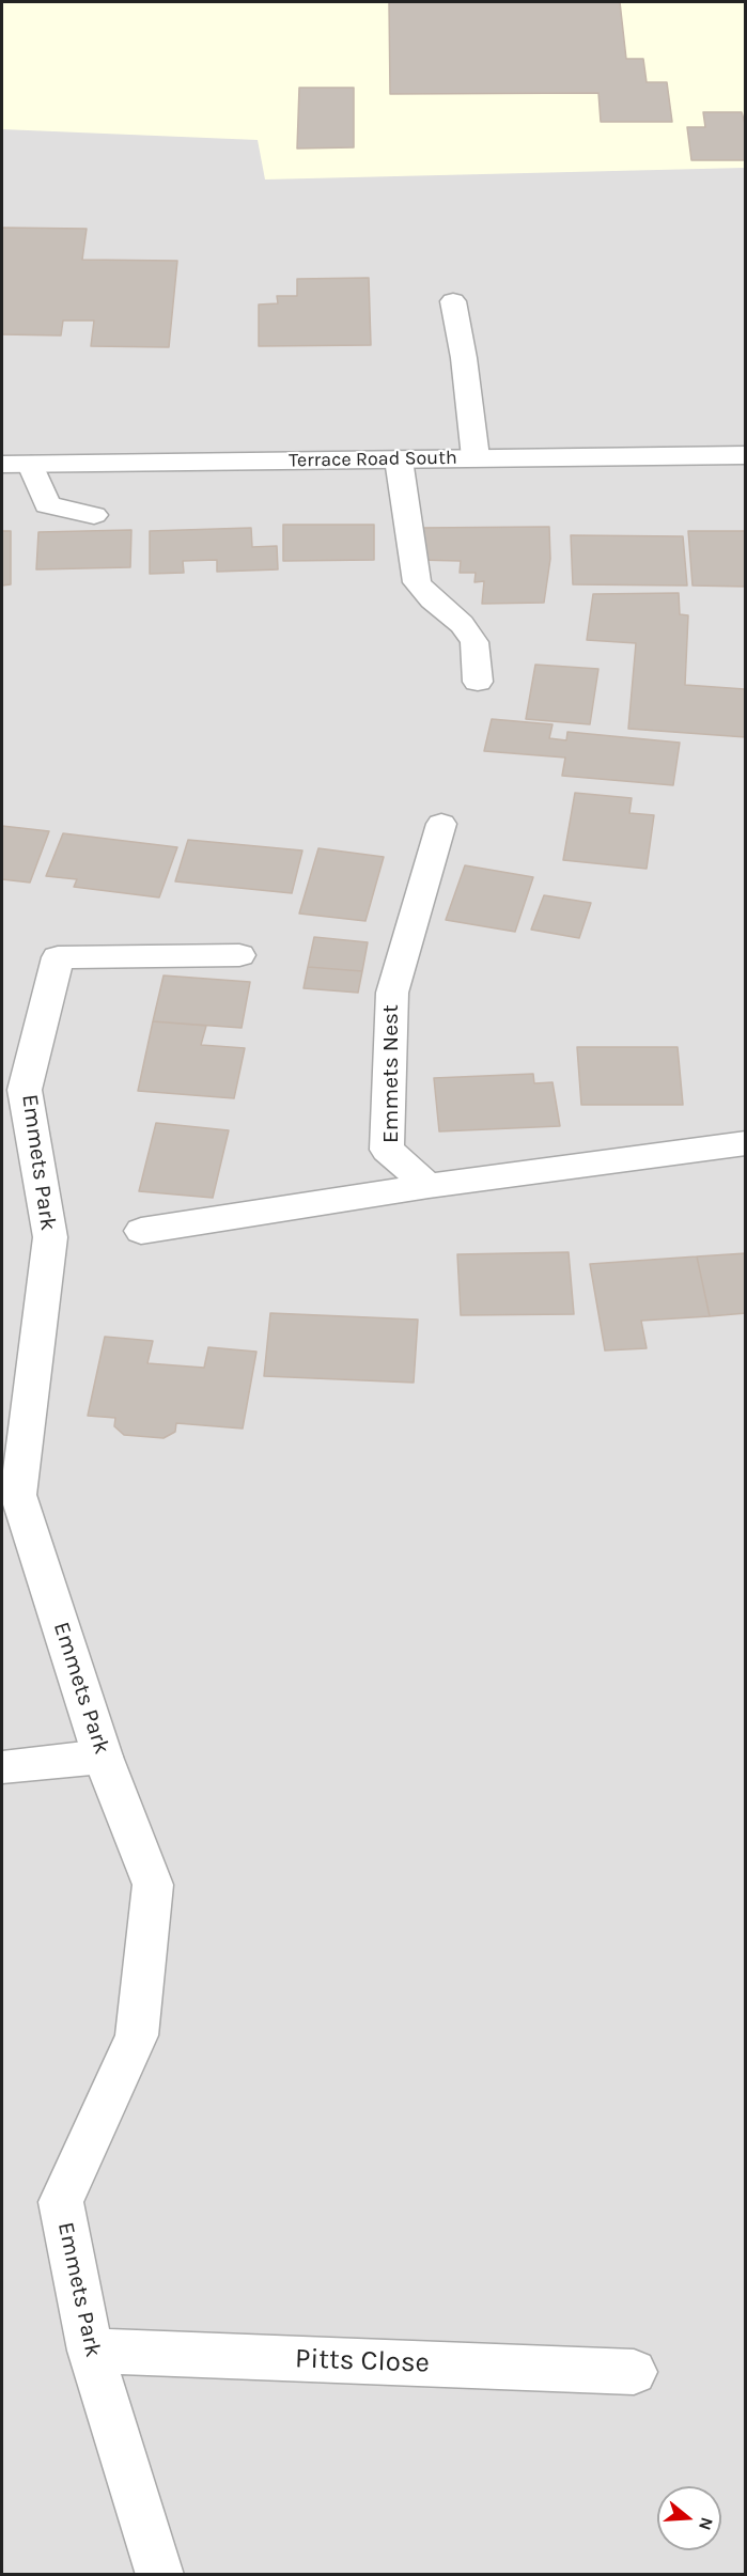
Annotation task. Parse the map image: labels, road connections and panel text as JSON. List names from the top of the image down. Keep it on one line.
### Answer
{"streets":{"street":["Terrace Road South","Emmets Nest","Emmets Park","Pitts Close"]},"crossings":[["Emmets Park","Pitts Close"]],"north":"right"}
